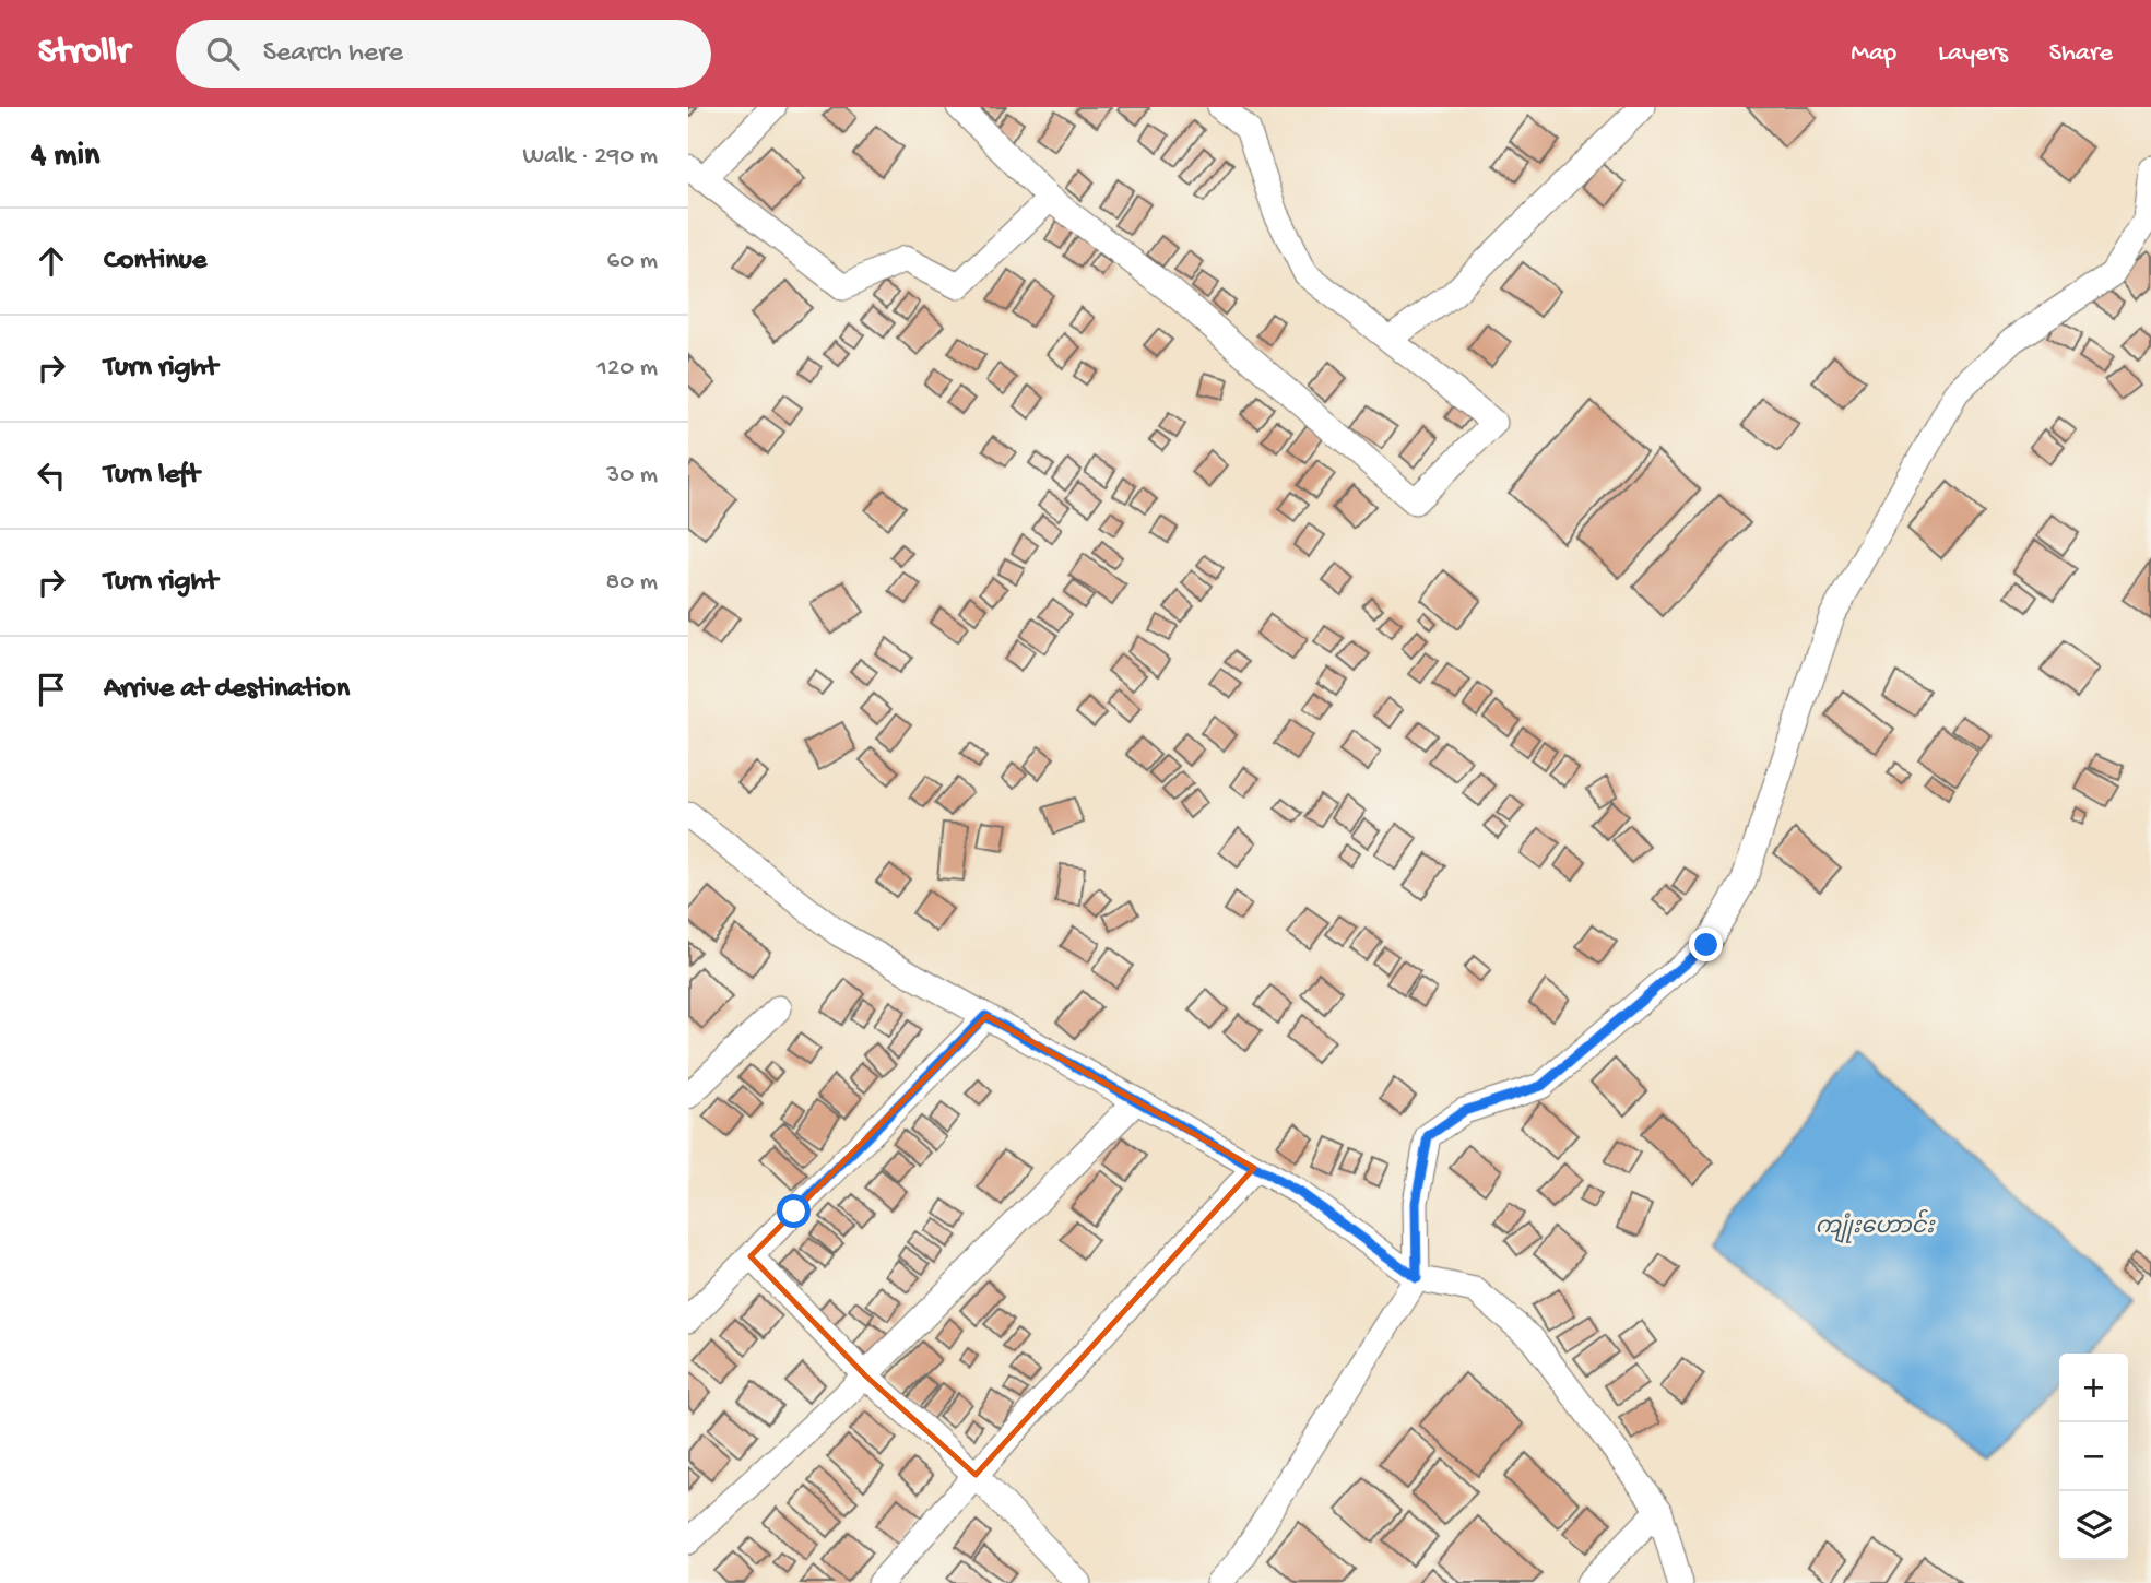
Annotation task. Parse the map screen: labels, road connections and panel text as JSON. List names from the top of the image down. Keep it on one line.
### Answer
{"water":["ကျုံးဟောင်း"],"page":{"header":"Strollr","search":"Search here","nav":["Map","Layers","Share"],"heading":["4 min","Walk · 290 m"],"list":[["Continue","60 m"],["Turn right","120 m"],["Turn left","30 m"],["Turn right","80 m"],"Arrive at destination"],"map_buttons":["+","−"]}}
